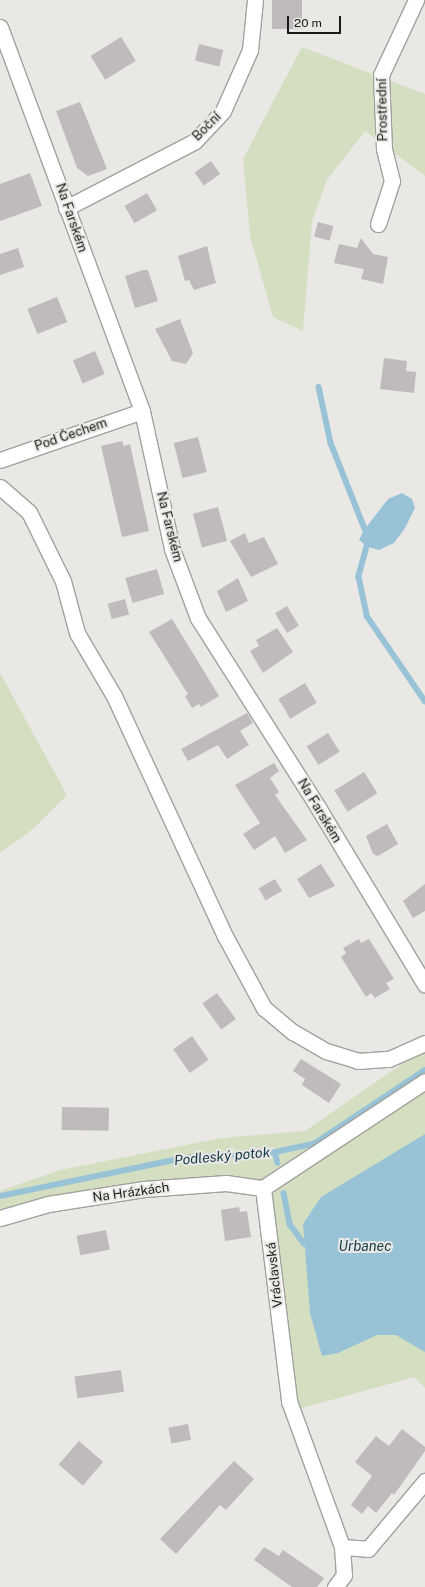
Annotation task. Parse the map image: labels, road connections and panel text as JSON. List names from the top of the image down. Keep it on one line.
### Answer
{"streets":{"street":["Prostřední","Boční","Na Farském","Pod Čechem","Na Hrázkách","Vráclavská"]},"crossings":[["Boční","Na Farském"],["Na Farském","Pod Čechem"],["Na Hrázkách","Vráclavská"]],"water":["Podleský potok","Urbanec"],"scale_bar":"20 m"}
